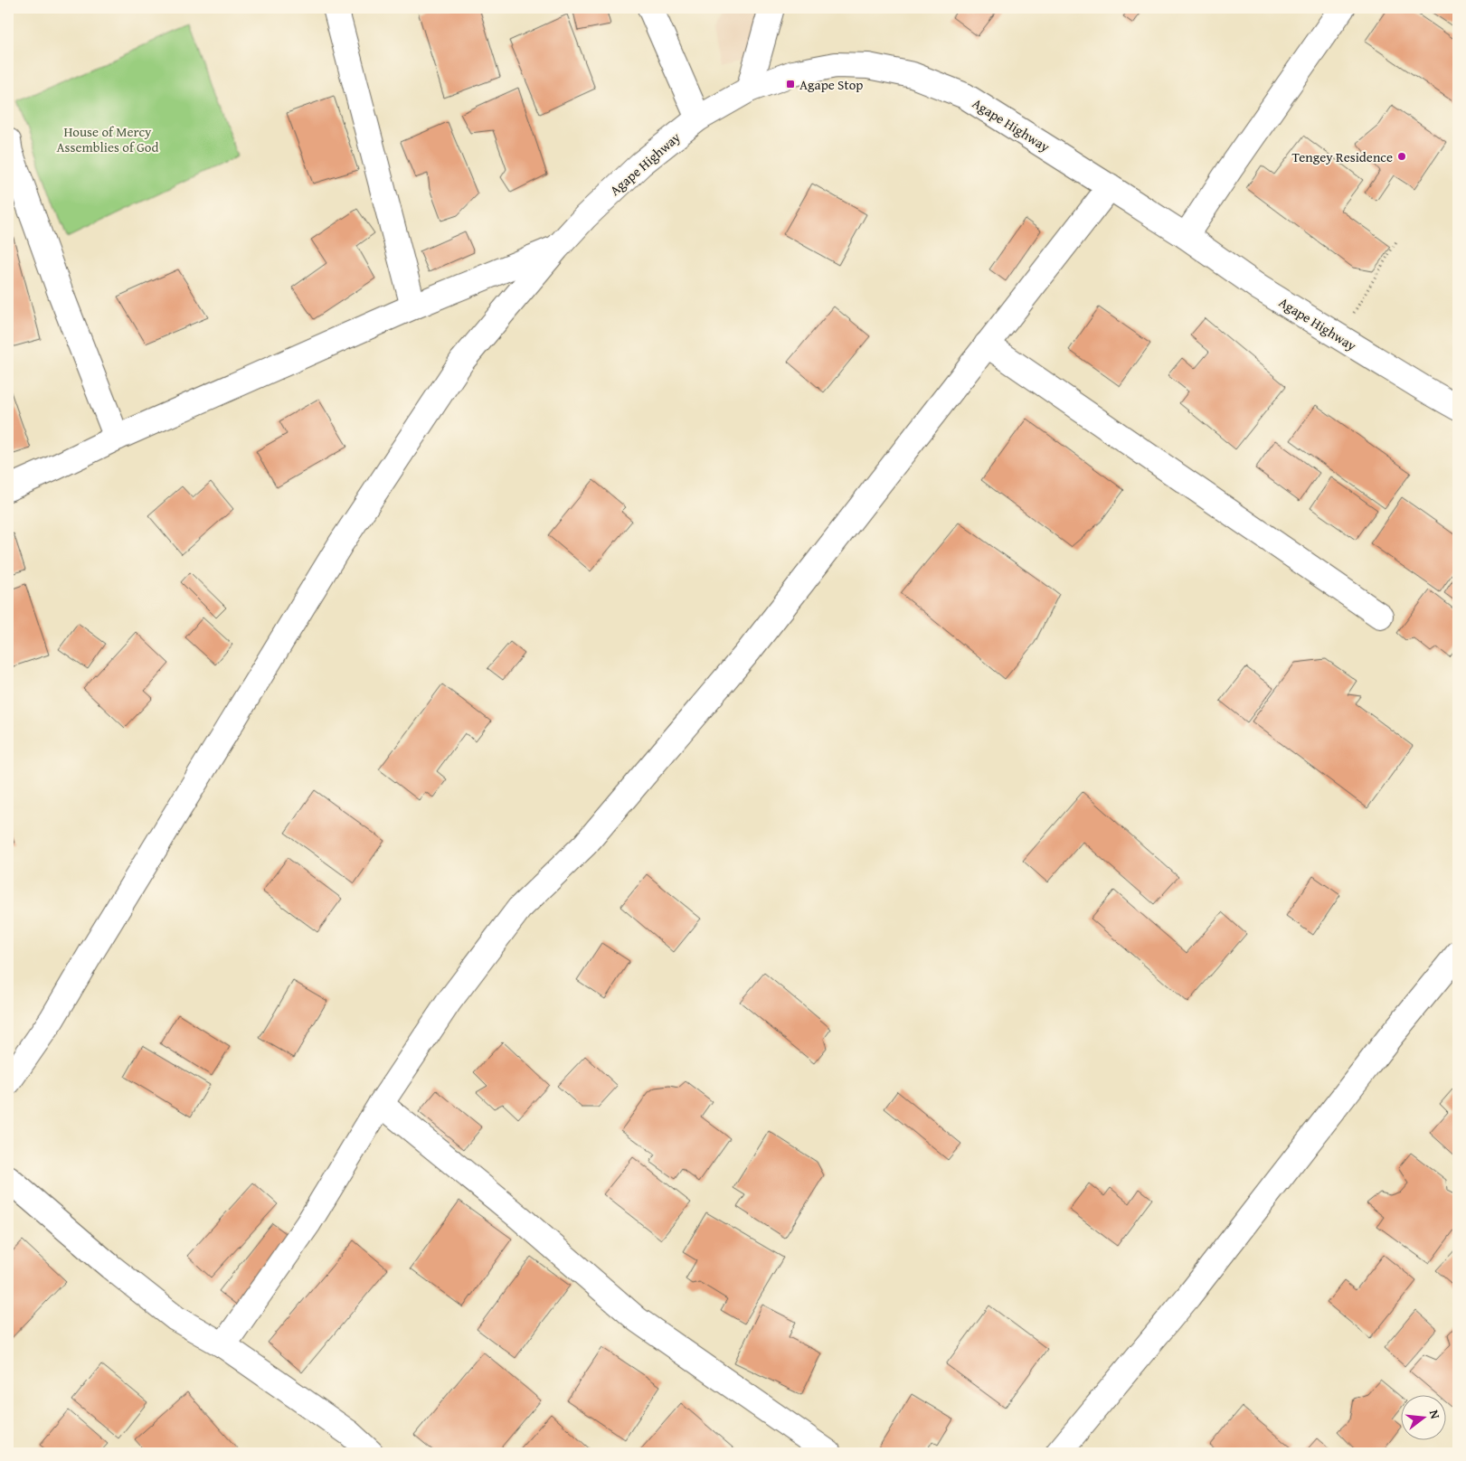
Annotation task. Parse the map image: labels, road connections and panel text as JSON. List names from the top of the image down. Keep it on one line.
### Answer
{"streets":{"street":["Agape Highway"]},"parks":["House of Mercy Assemblies of God"],"places":{"transit":["Agape Stop"],"other":["Tengey Residence"]},"north":"right"}
